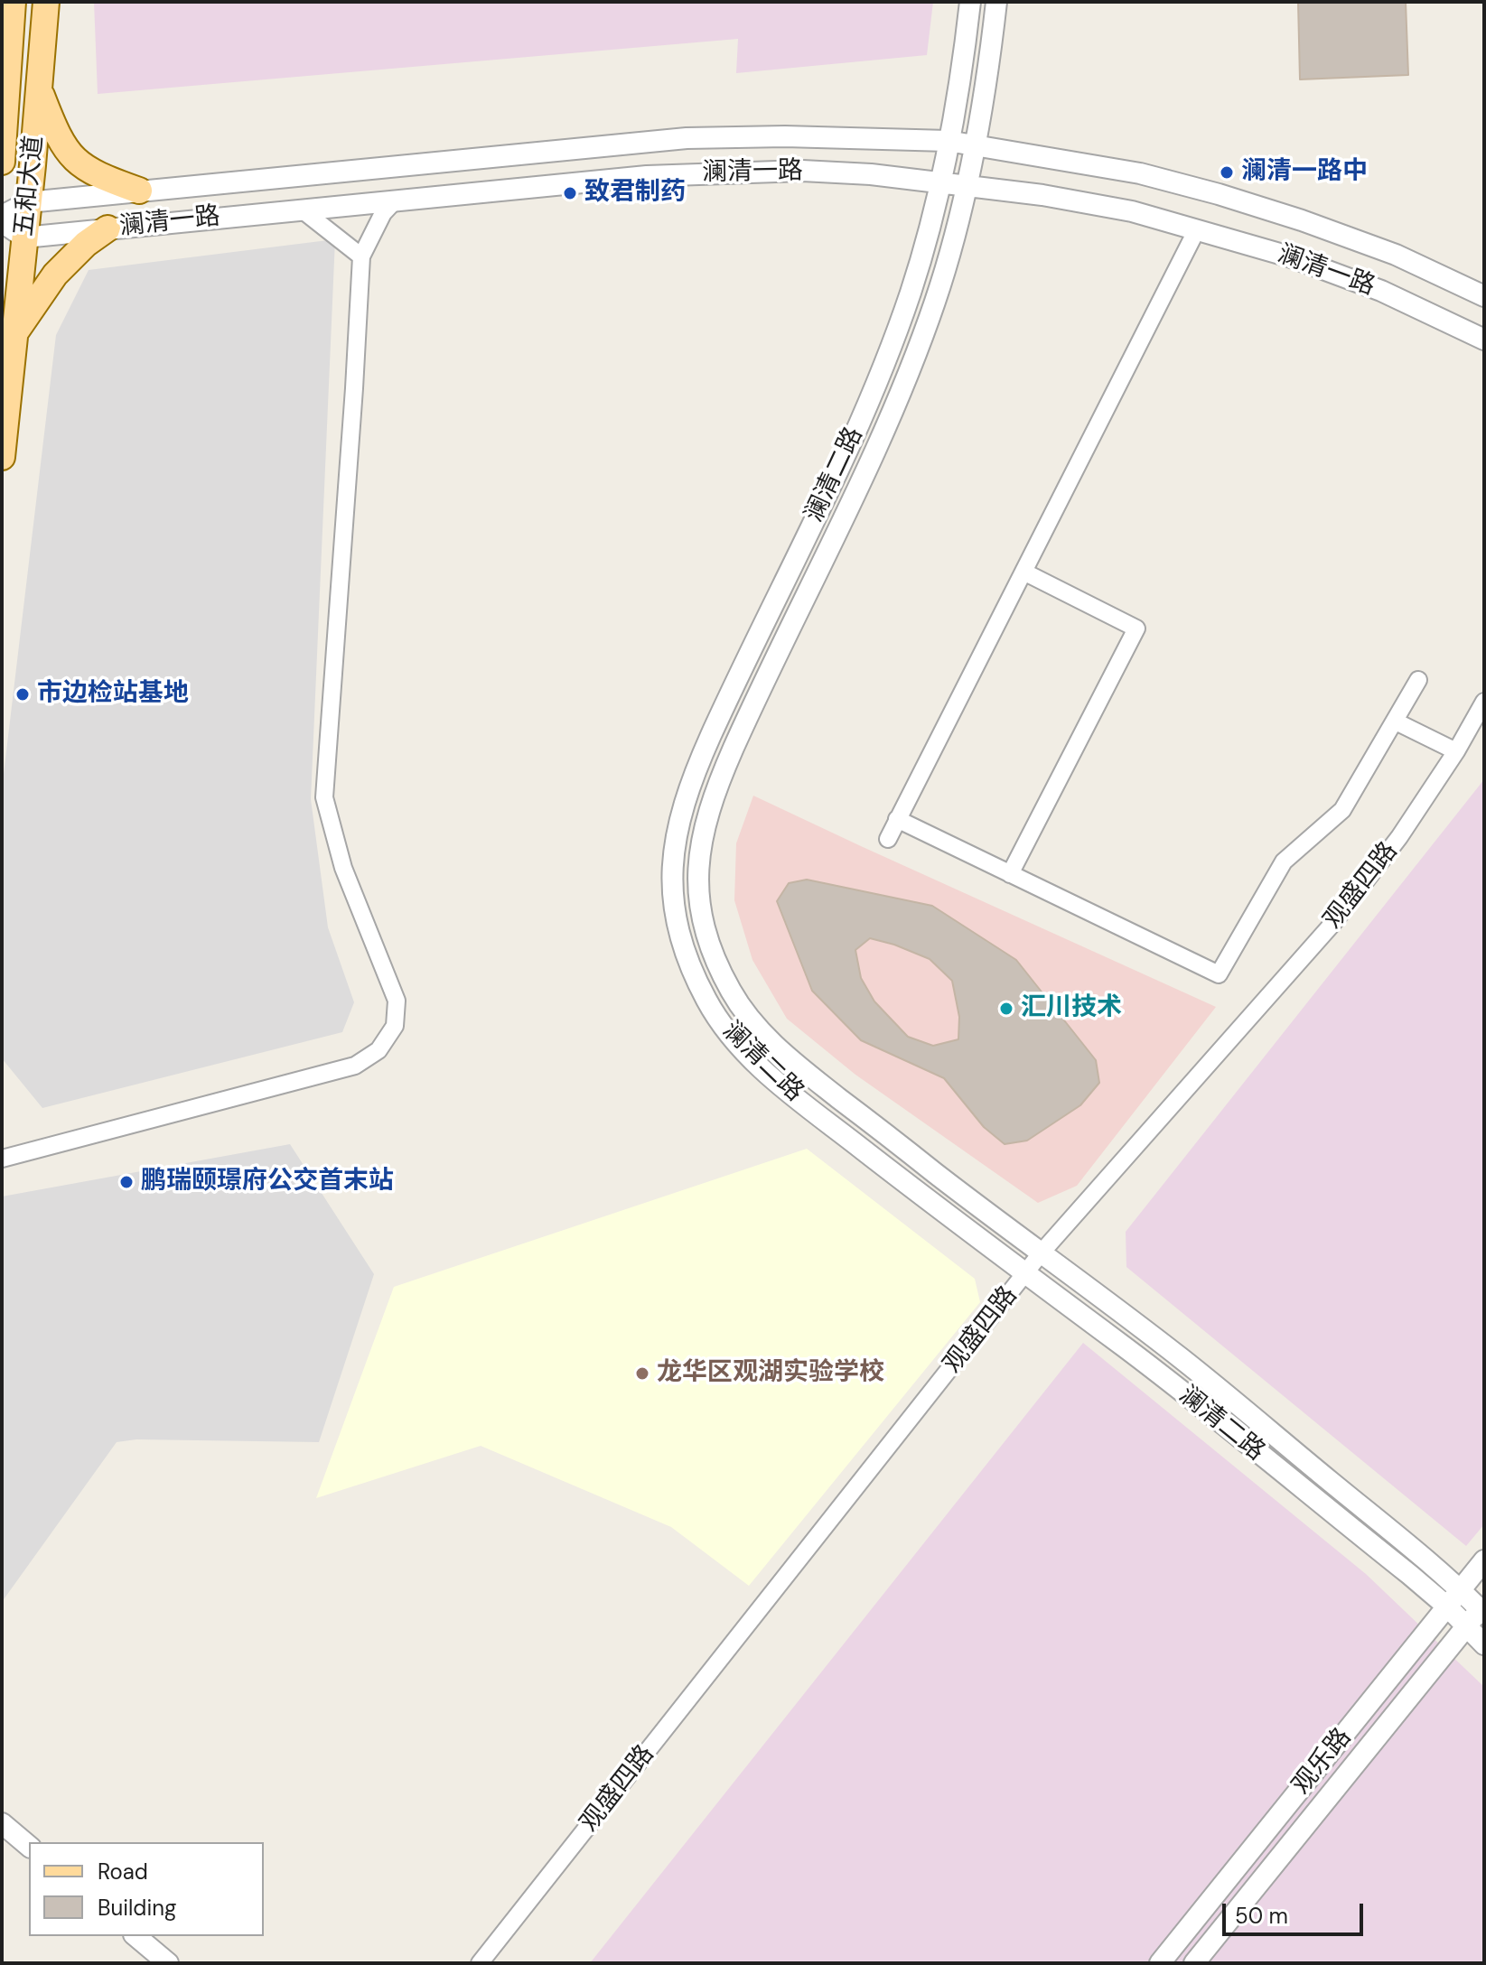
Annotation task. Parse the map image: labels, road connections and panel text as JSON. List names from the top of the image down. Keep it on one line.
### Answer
{"streets":{"main road":["五和大道"],"street":["澜清一路","澜清二路","观盛四路","观乐路"]},"crossings":[["澜清一路","五和大道"],["澜清一路","澜清二路"],["澜清二路","观盛四路"],["澜清二路","观乐路"]],"places":["澜清一路中","致君制药","市边检站基地","汇川技术","鹏瑞颐璟府公交首末站","龙华区观湖实验学校"],"legend":["Road","Building"],"scale_bar":"50 m"}
